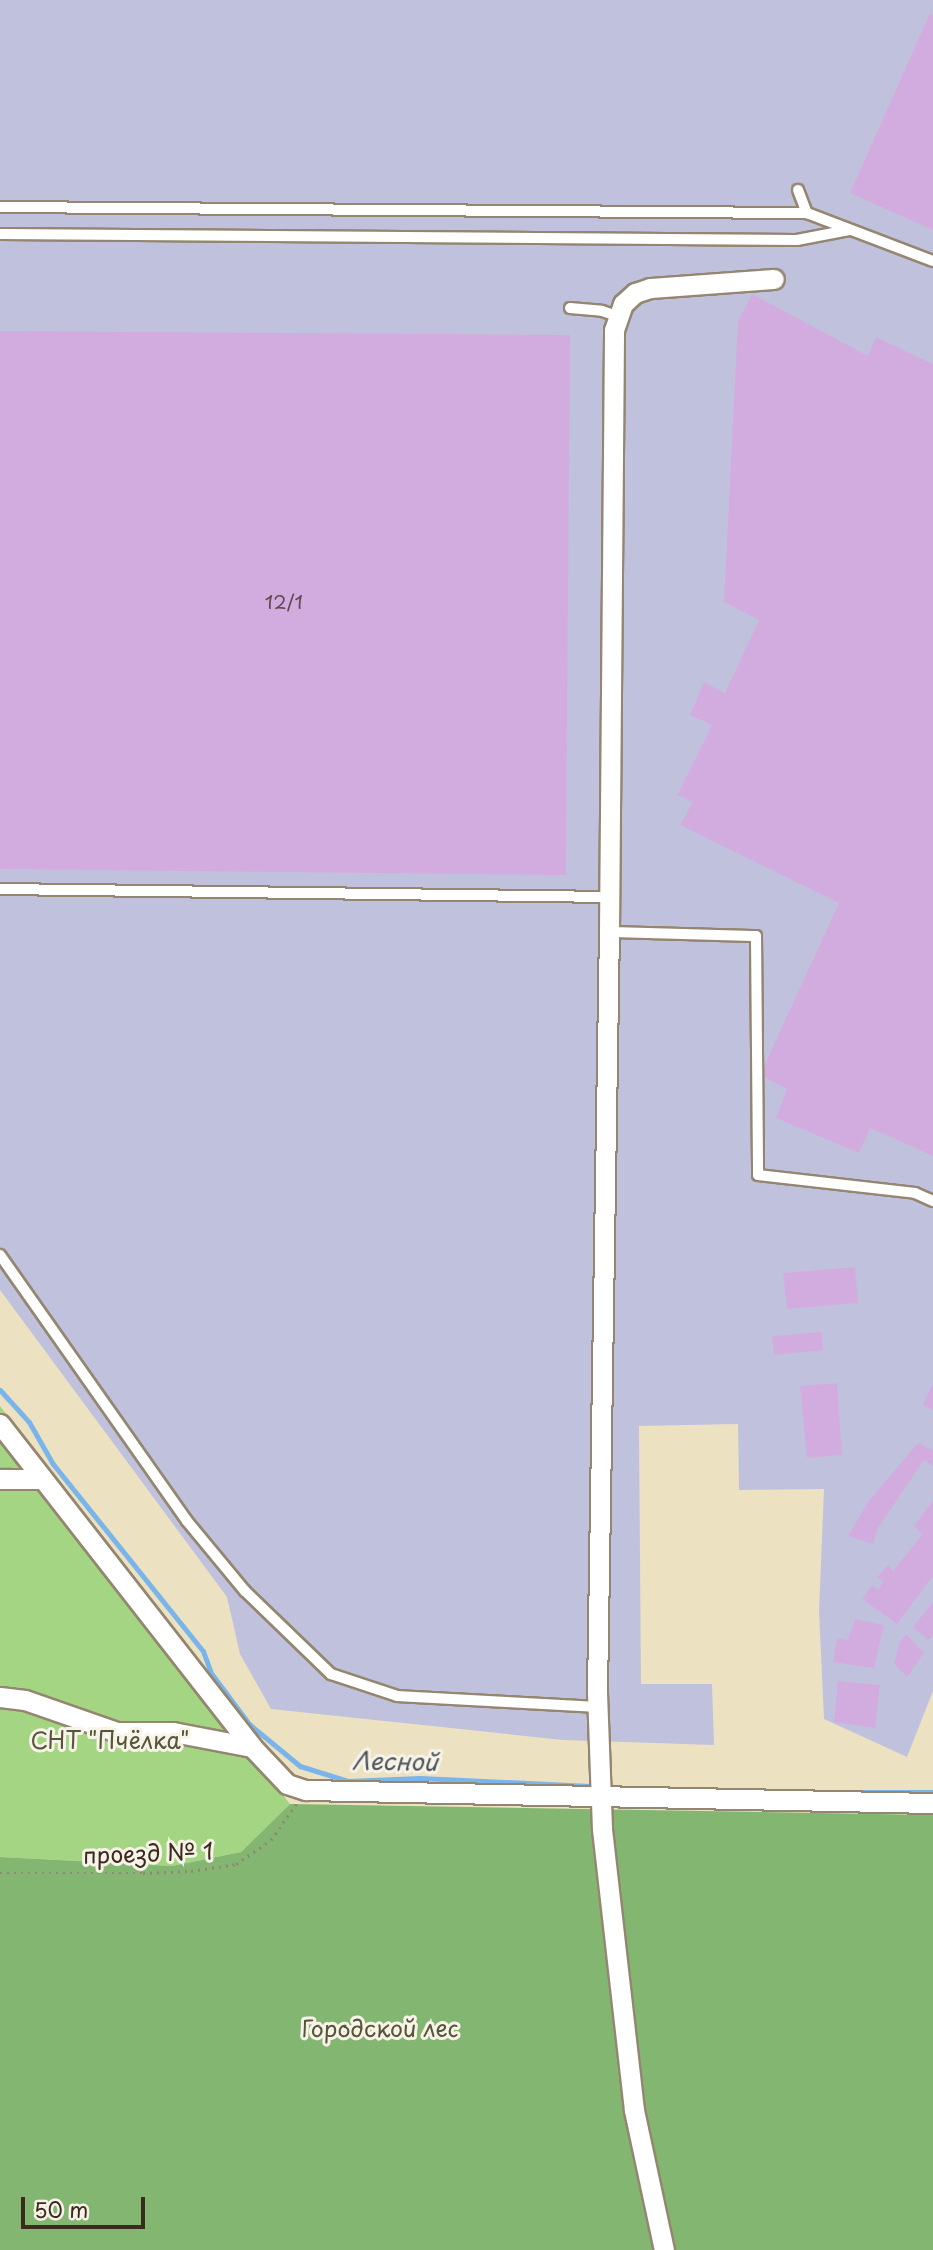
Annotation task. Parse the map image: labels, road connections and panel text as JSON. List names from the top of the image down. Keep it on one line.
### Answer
{"streets":{"path":["проезд № 1"]},"water":["Лесной"],"parks":["СНТ \"Пчёлка\"","Городской лес"],"house_numbers":["12/1"],"scale_bar":"50 m"}
